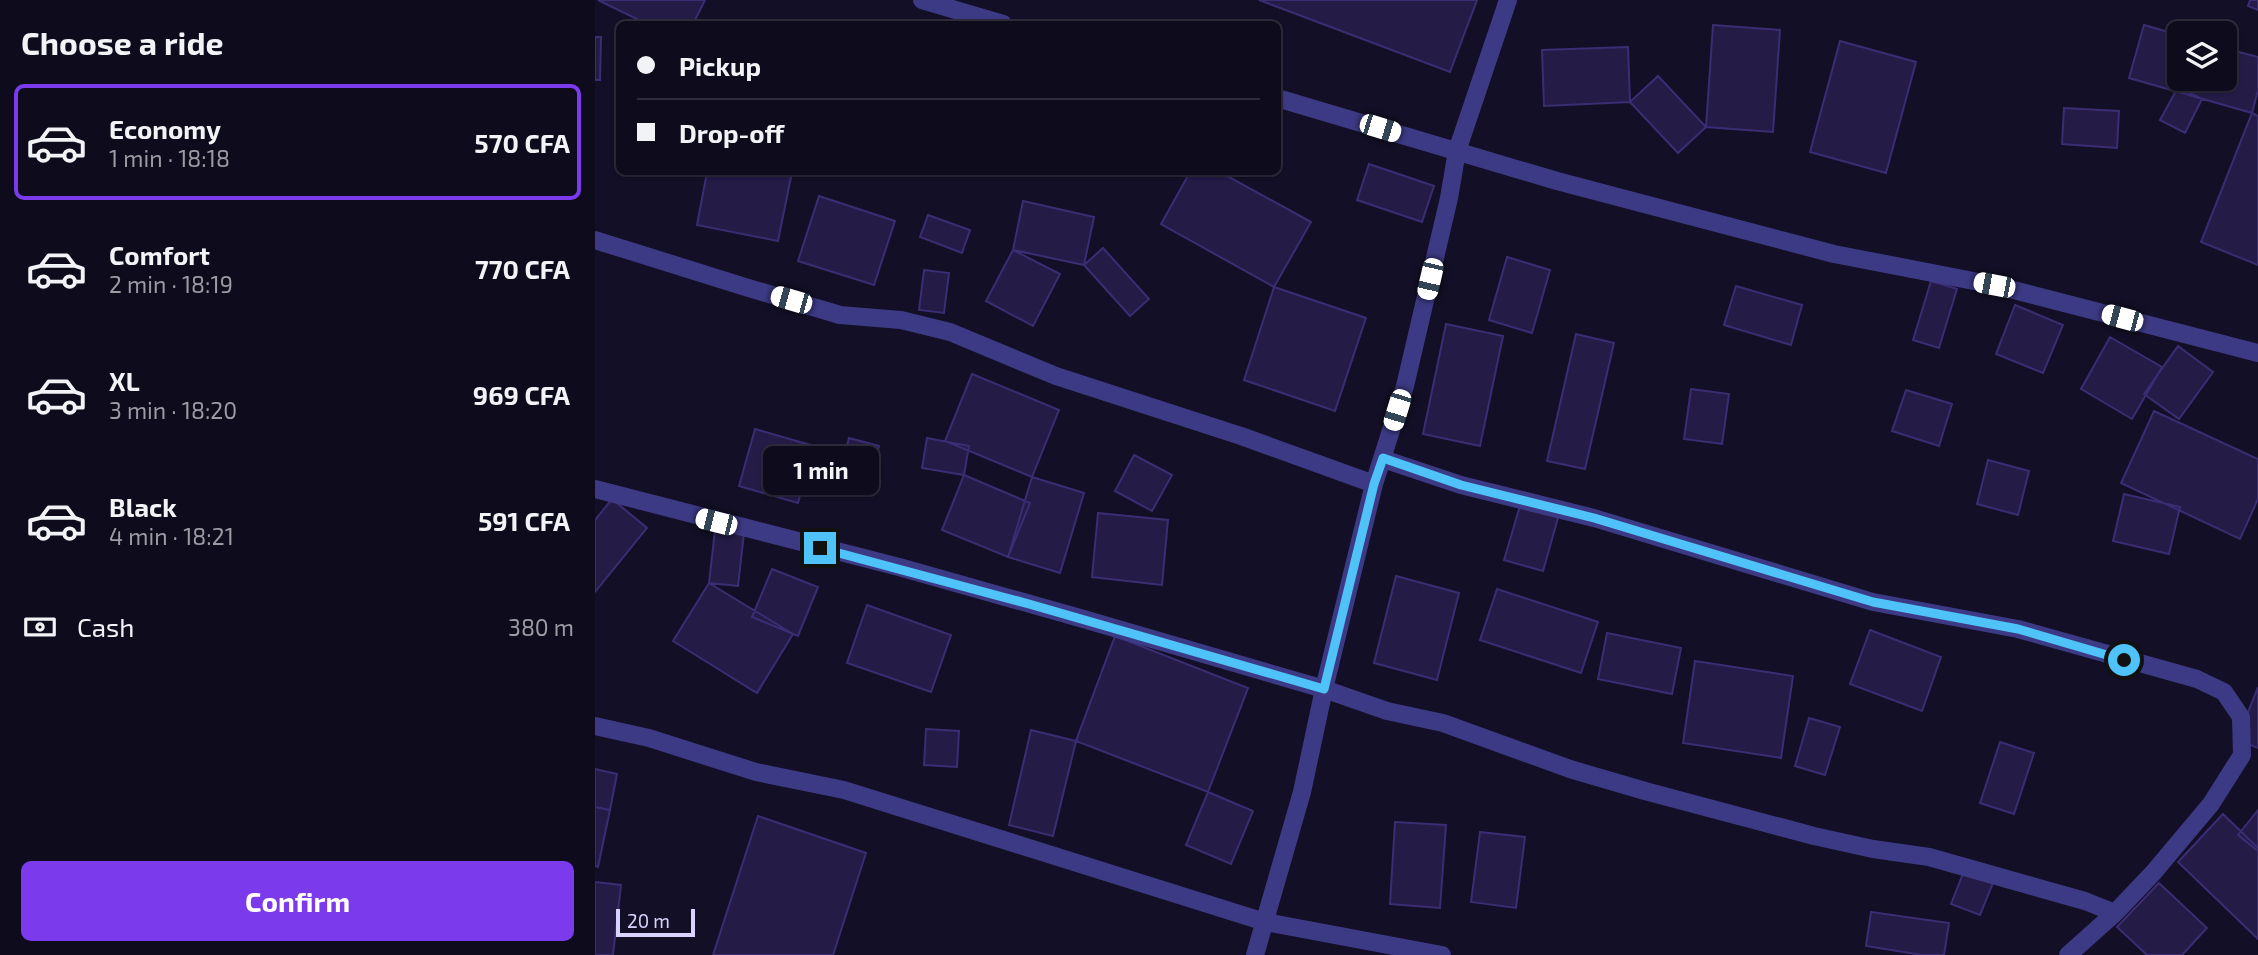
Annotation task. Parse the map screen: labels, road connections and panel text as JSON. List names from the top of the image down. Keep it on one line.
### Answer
{"scale_bar":"20 m","page":{"heading":"Choose a ride","banner":["Pickup","Drop-off"],"list":[{"name":"Economy","note":"1 min · 18:18","value":"570 CFA"},{"name":"Comfort","note":"2 min · 18:19","value":"770 CFA"},{"name":"XL","note":"3 min · 18:20","value":"969 CFA"},{"name":"Black","note":"4 min · 18:21","value":"591 CFA"}],"bubble":"1 min","pay":["Cash","380 m"],"buttons":"Confirm","scale":"20 m"}}
